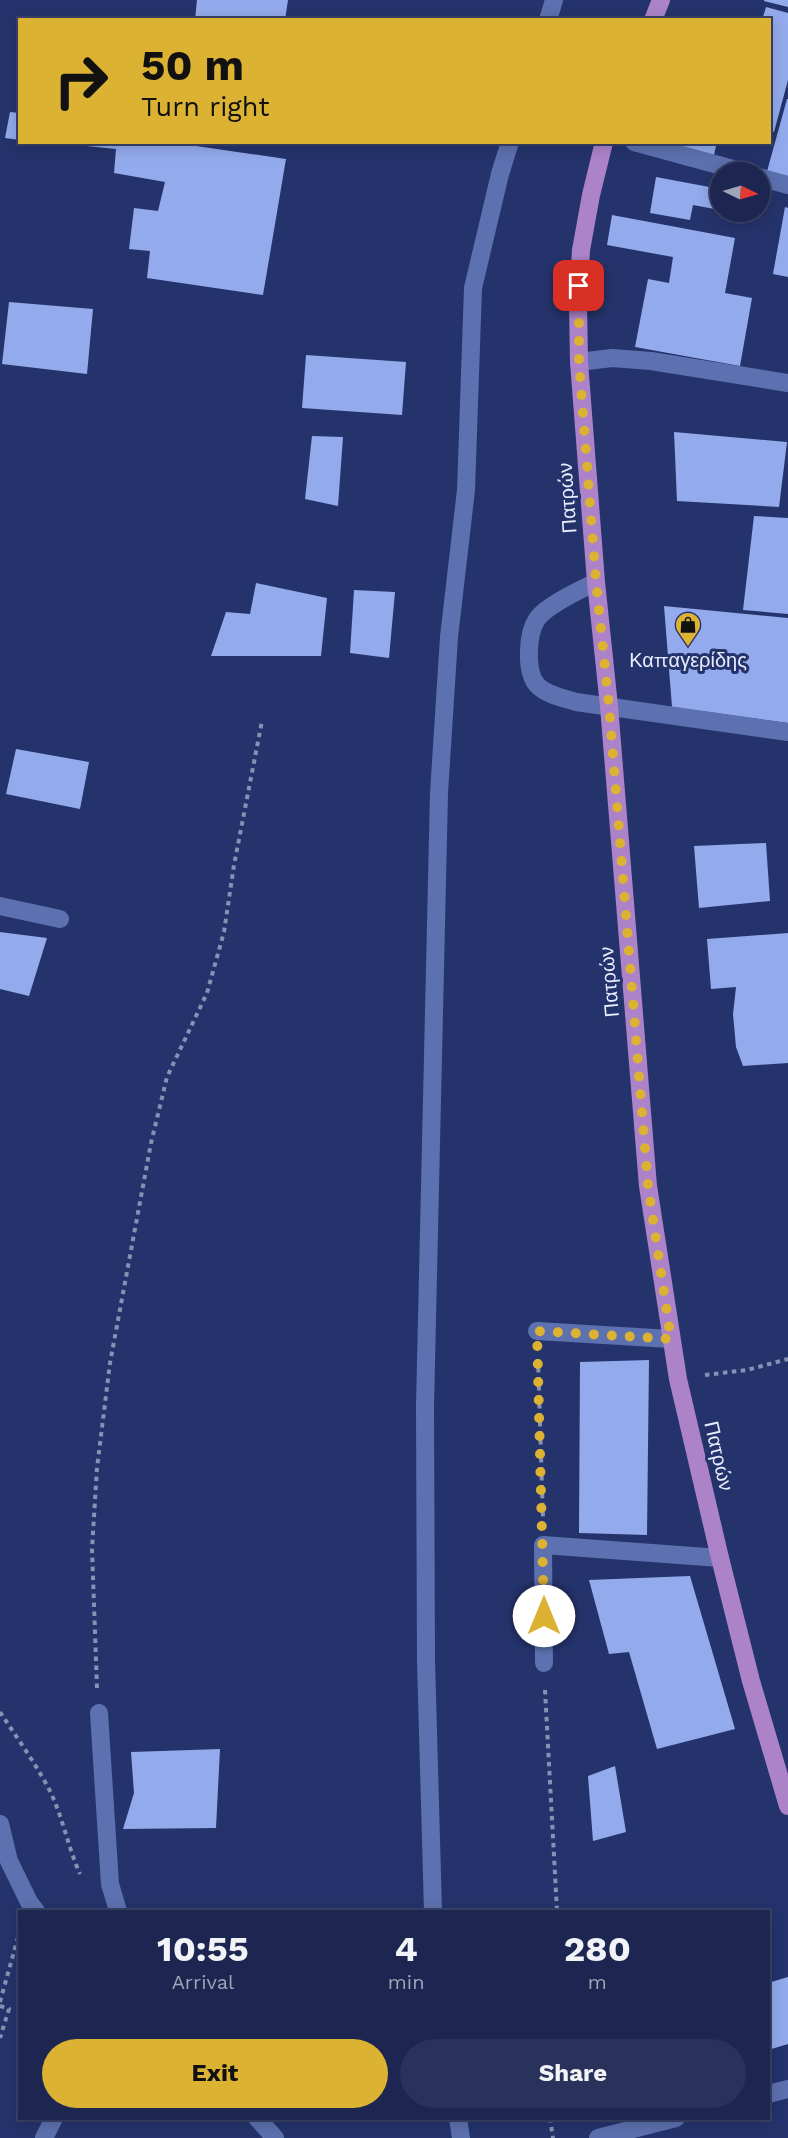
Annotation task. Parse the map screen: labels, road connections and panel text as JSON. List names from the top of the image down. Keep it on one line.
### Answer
{"streets":{"main road":["Πατρών"]},"places":{"shop":["Καπαγερίδης"]},"north":"right","page":{"turn":["50 m","Turn right"],"eta":["10:55","Arrival","4","min","280","m"],"buttons":["Exit","Share"]}}
